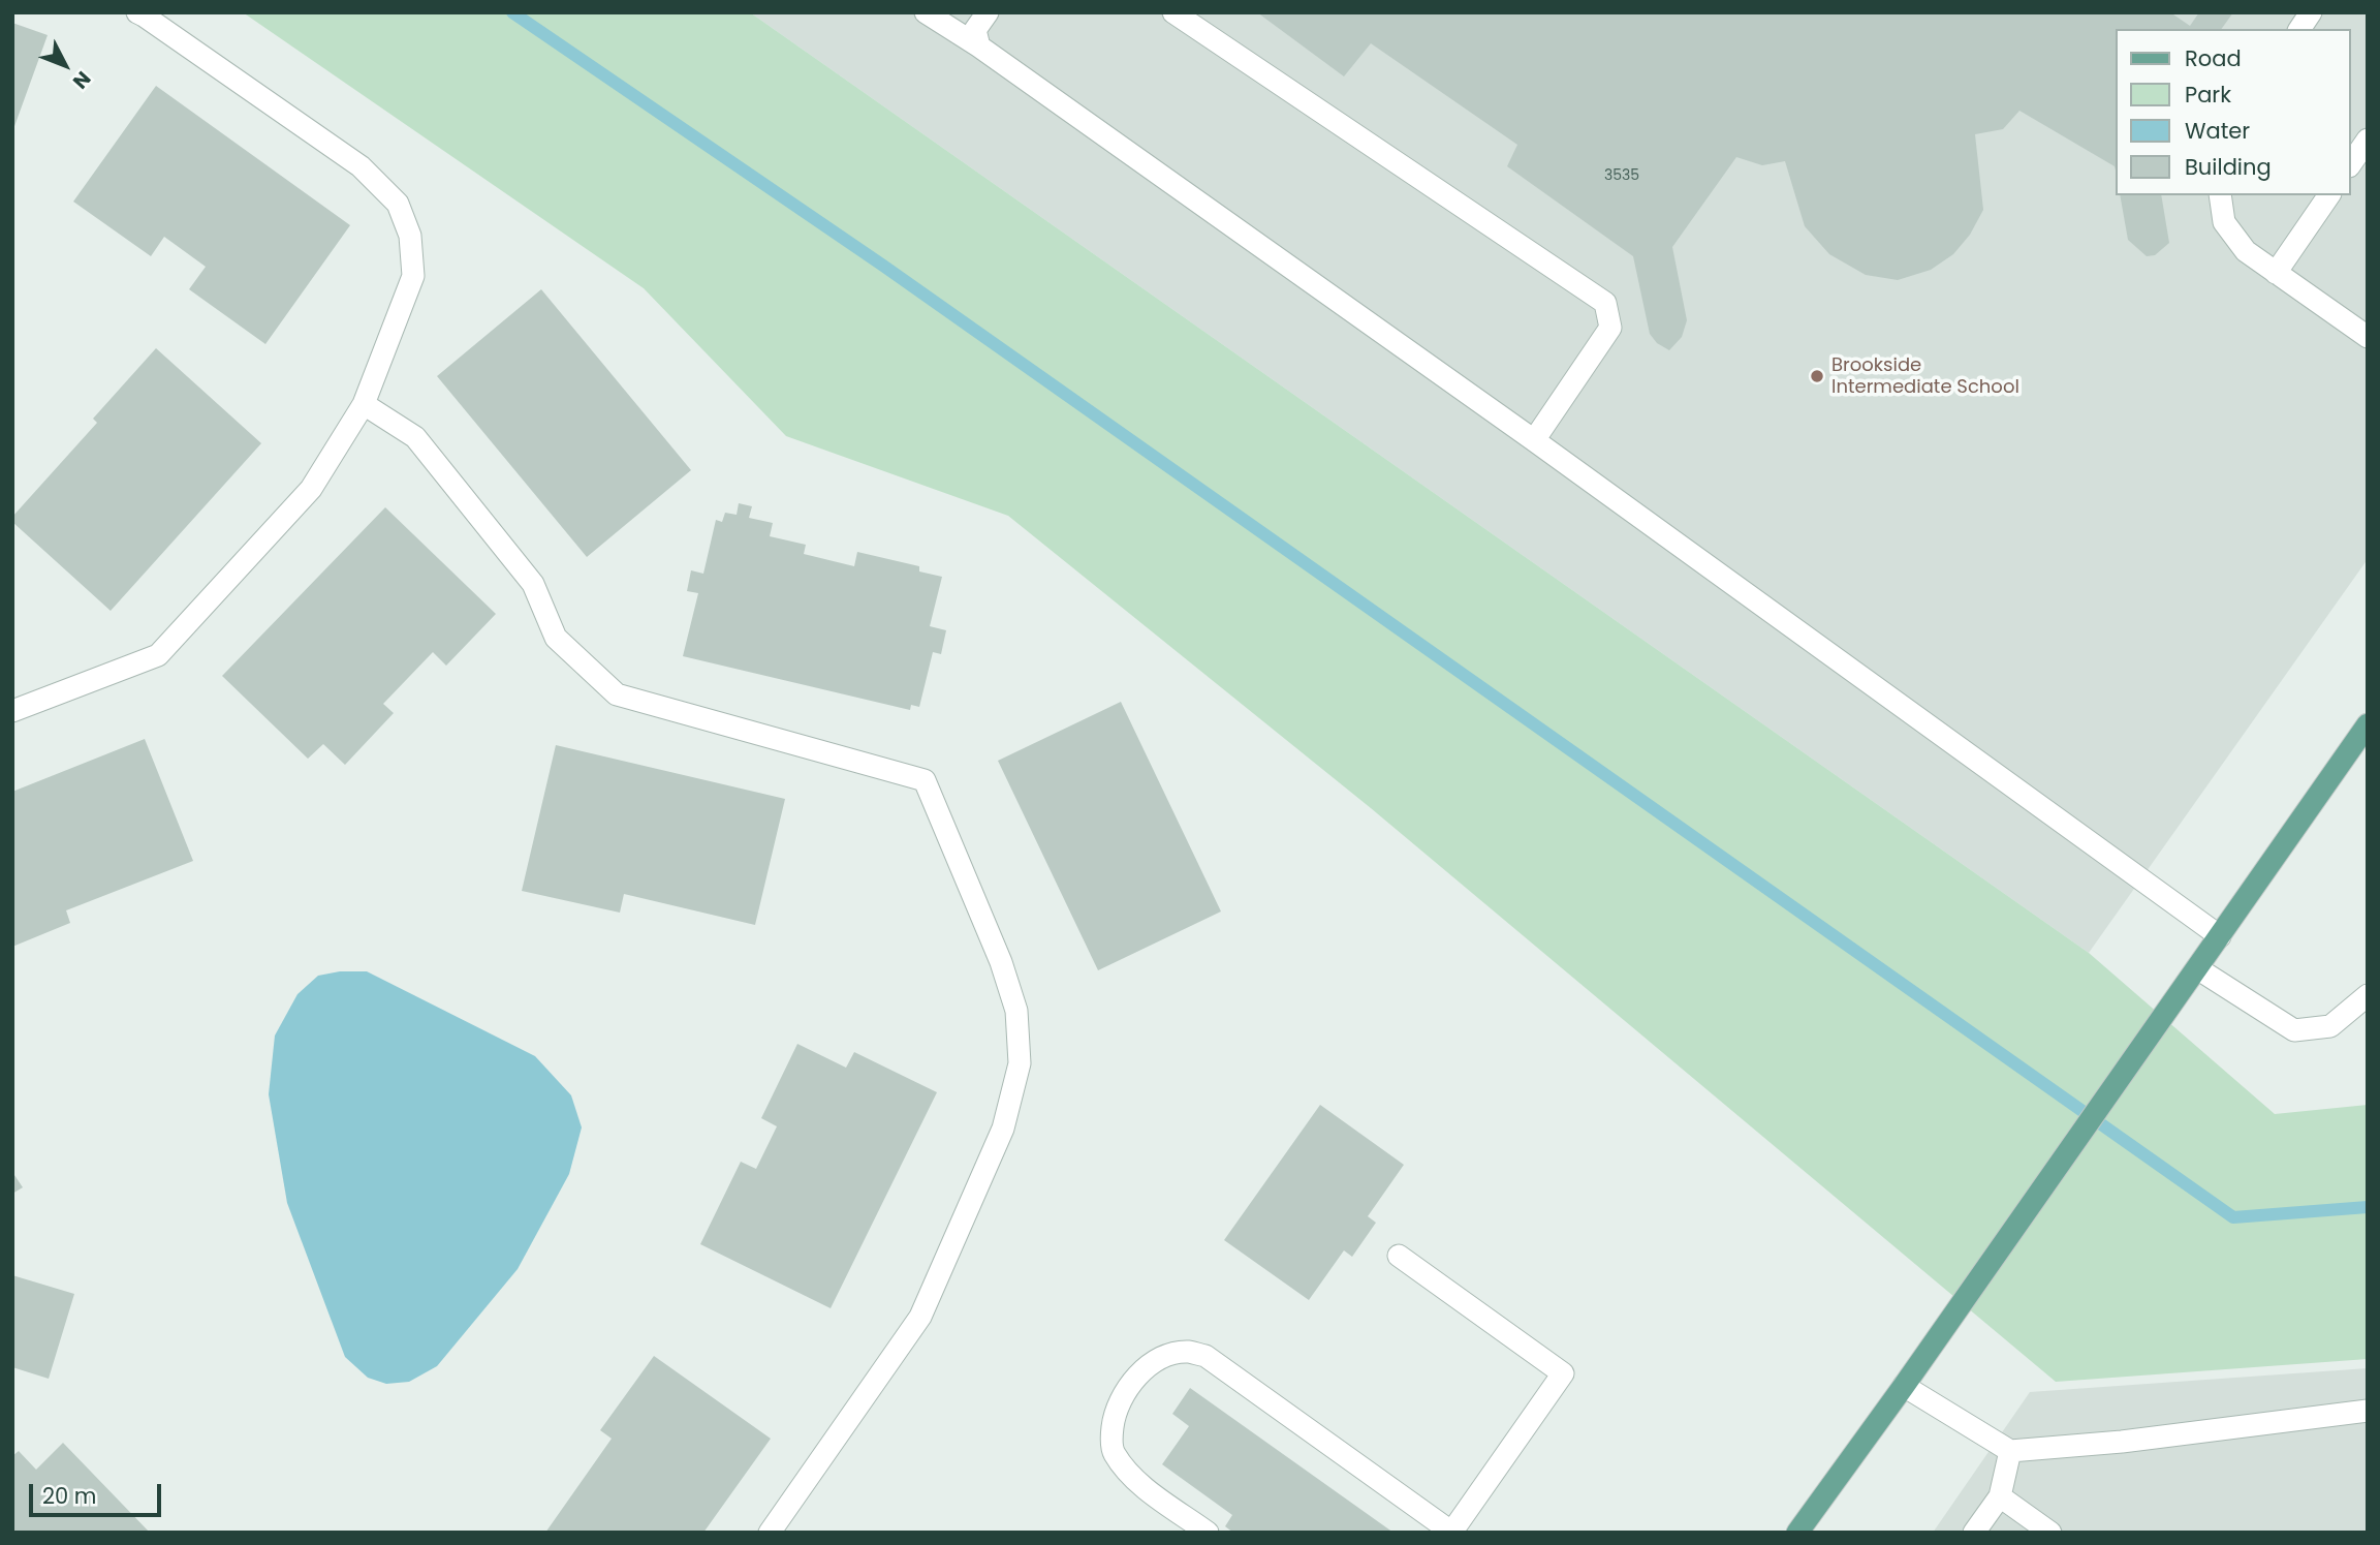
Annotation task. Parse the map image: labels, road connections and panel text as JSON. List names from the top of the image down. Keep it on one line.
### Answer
{"places":["Brookside Intermediate School"],"house_numbers":["3535"],"legend":["Road","Park","Water","Building"],"scale_bar":"20 m","north":"bottom right"}
